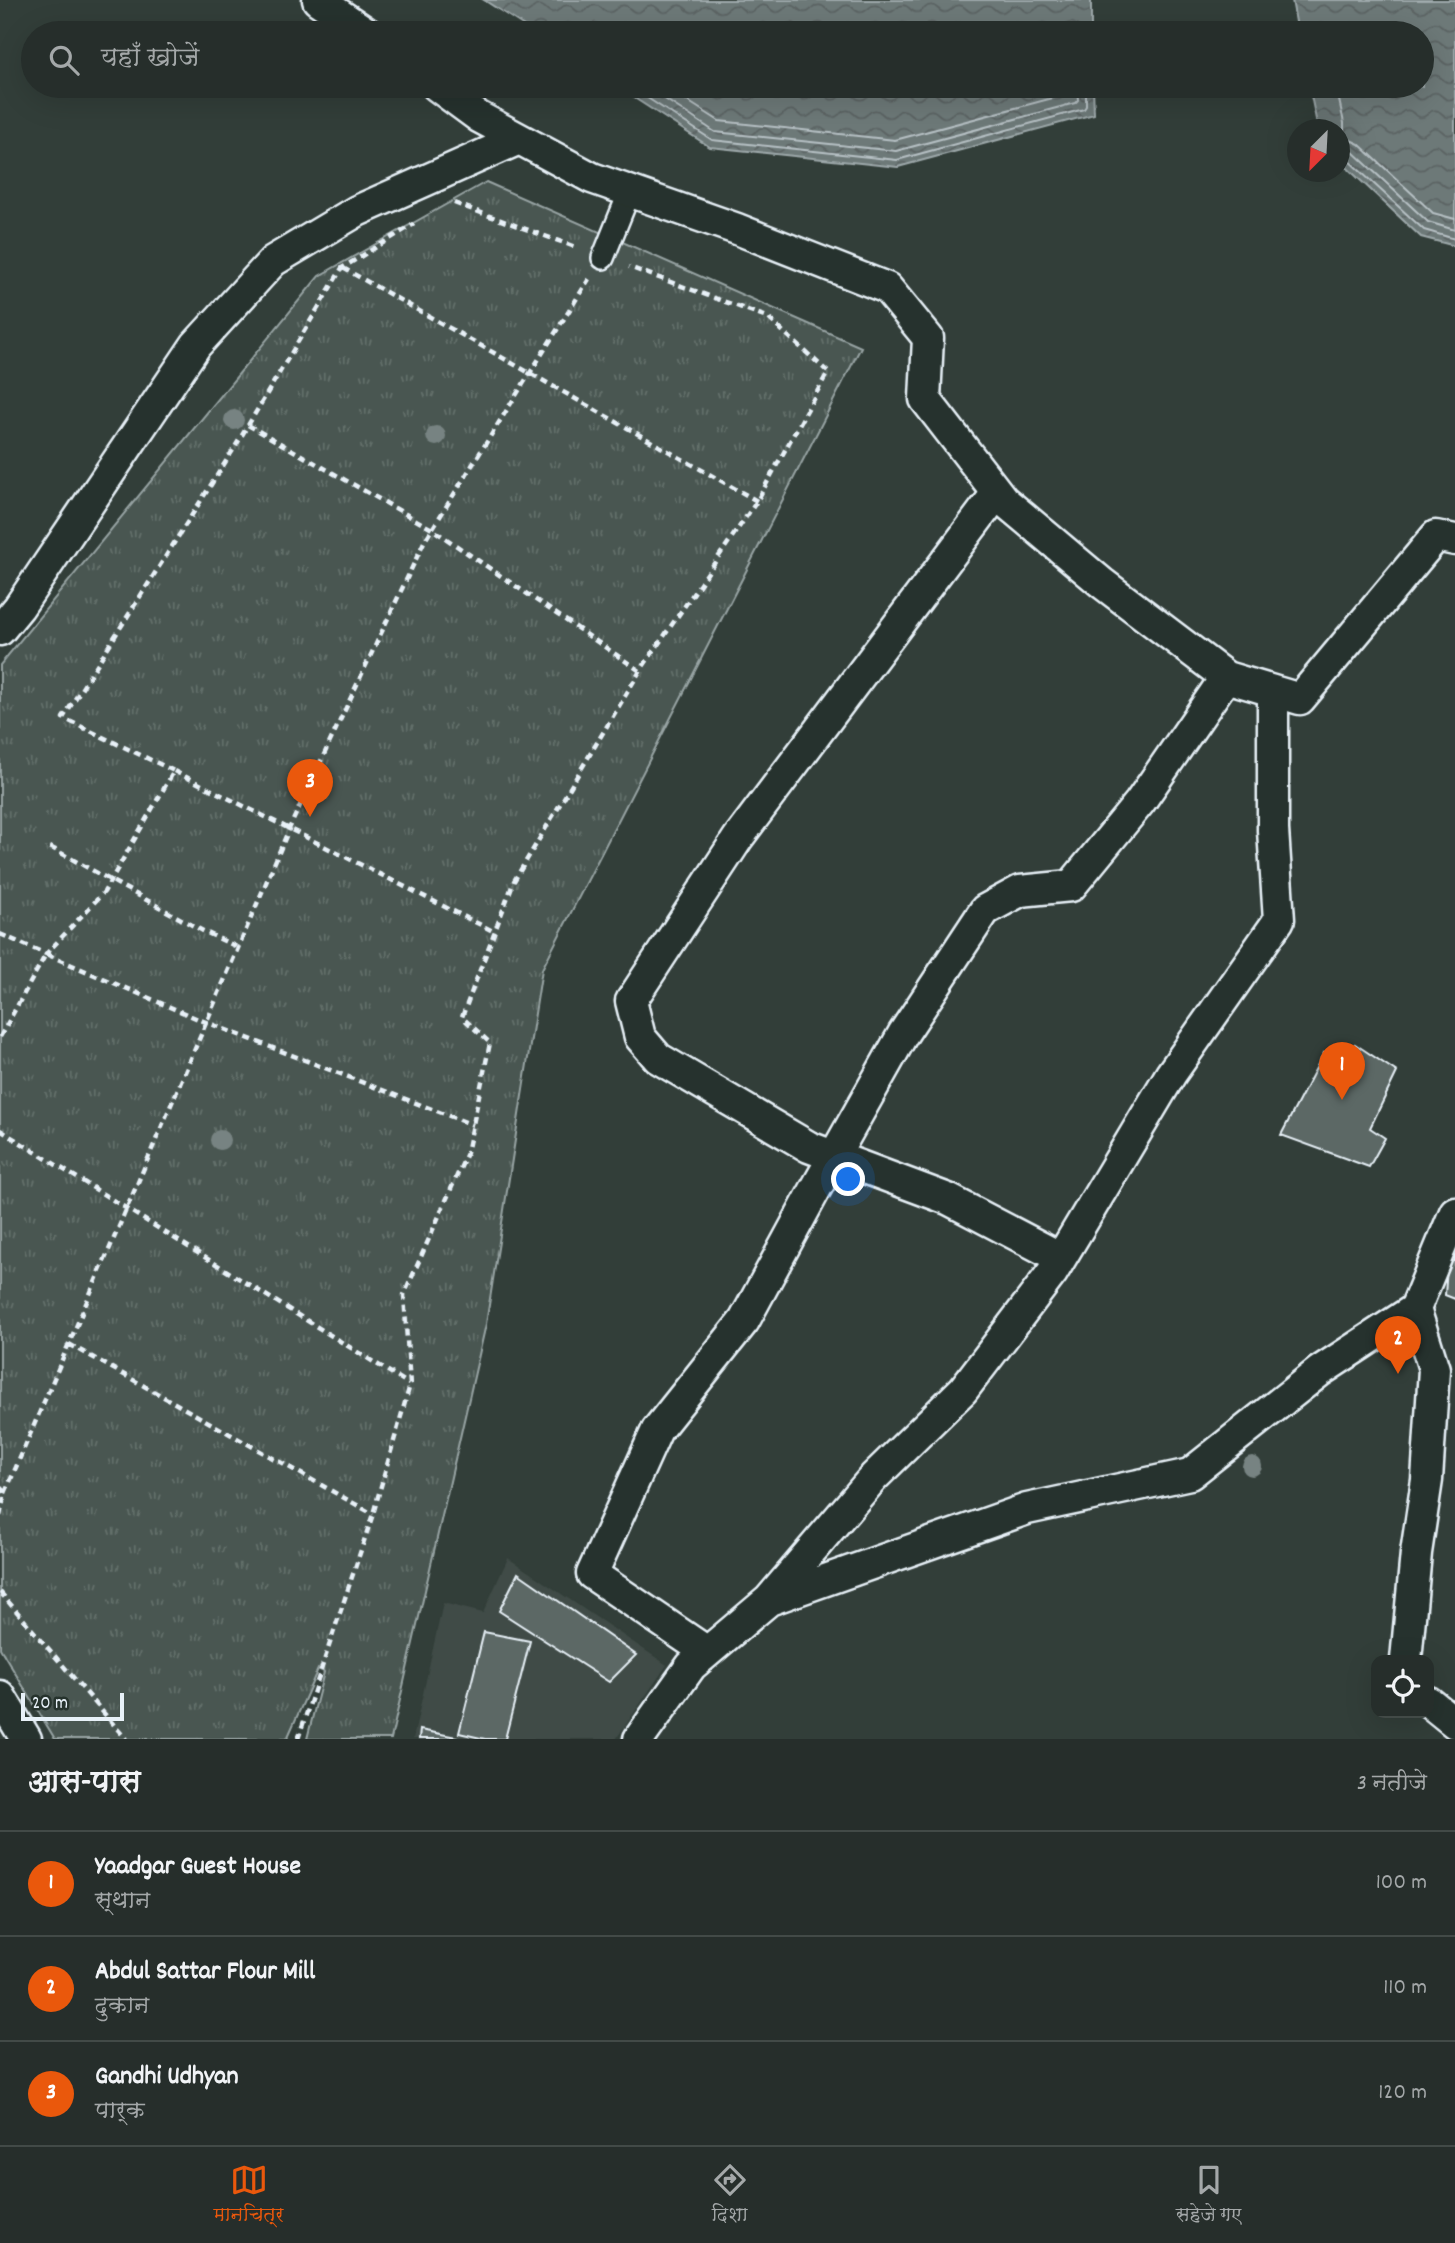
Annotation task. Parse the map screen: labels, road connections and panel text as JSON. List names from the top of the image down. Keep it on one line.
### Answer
{"scale_bar":"20 m","north":"bottom left","page":{"search":"यहाँ खोजें","pins":["3","1","2"],"scale":"20 m","heading":["आस-पास","3 नतीजे"],"list":[{"mark":"1","name":"Yaadgar Guest House","note":"स्थान","value":"100 m"},{"mark":"2","name":"Abdul Sattar Flour Mill","note":"दुकान","value":"110 m"},{"mark":"3","name":"Gandhi Udhyan","note":"पार्क","value":"120 m"}],"nav":["मानचित्र","दिशा","सहेजे गए"]}}
